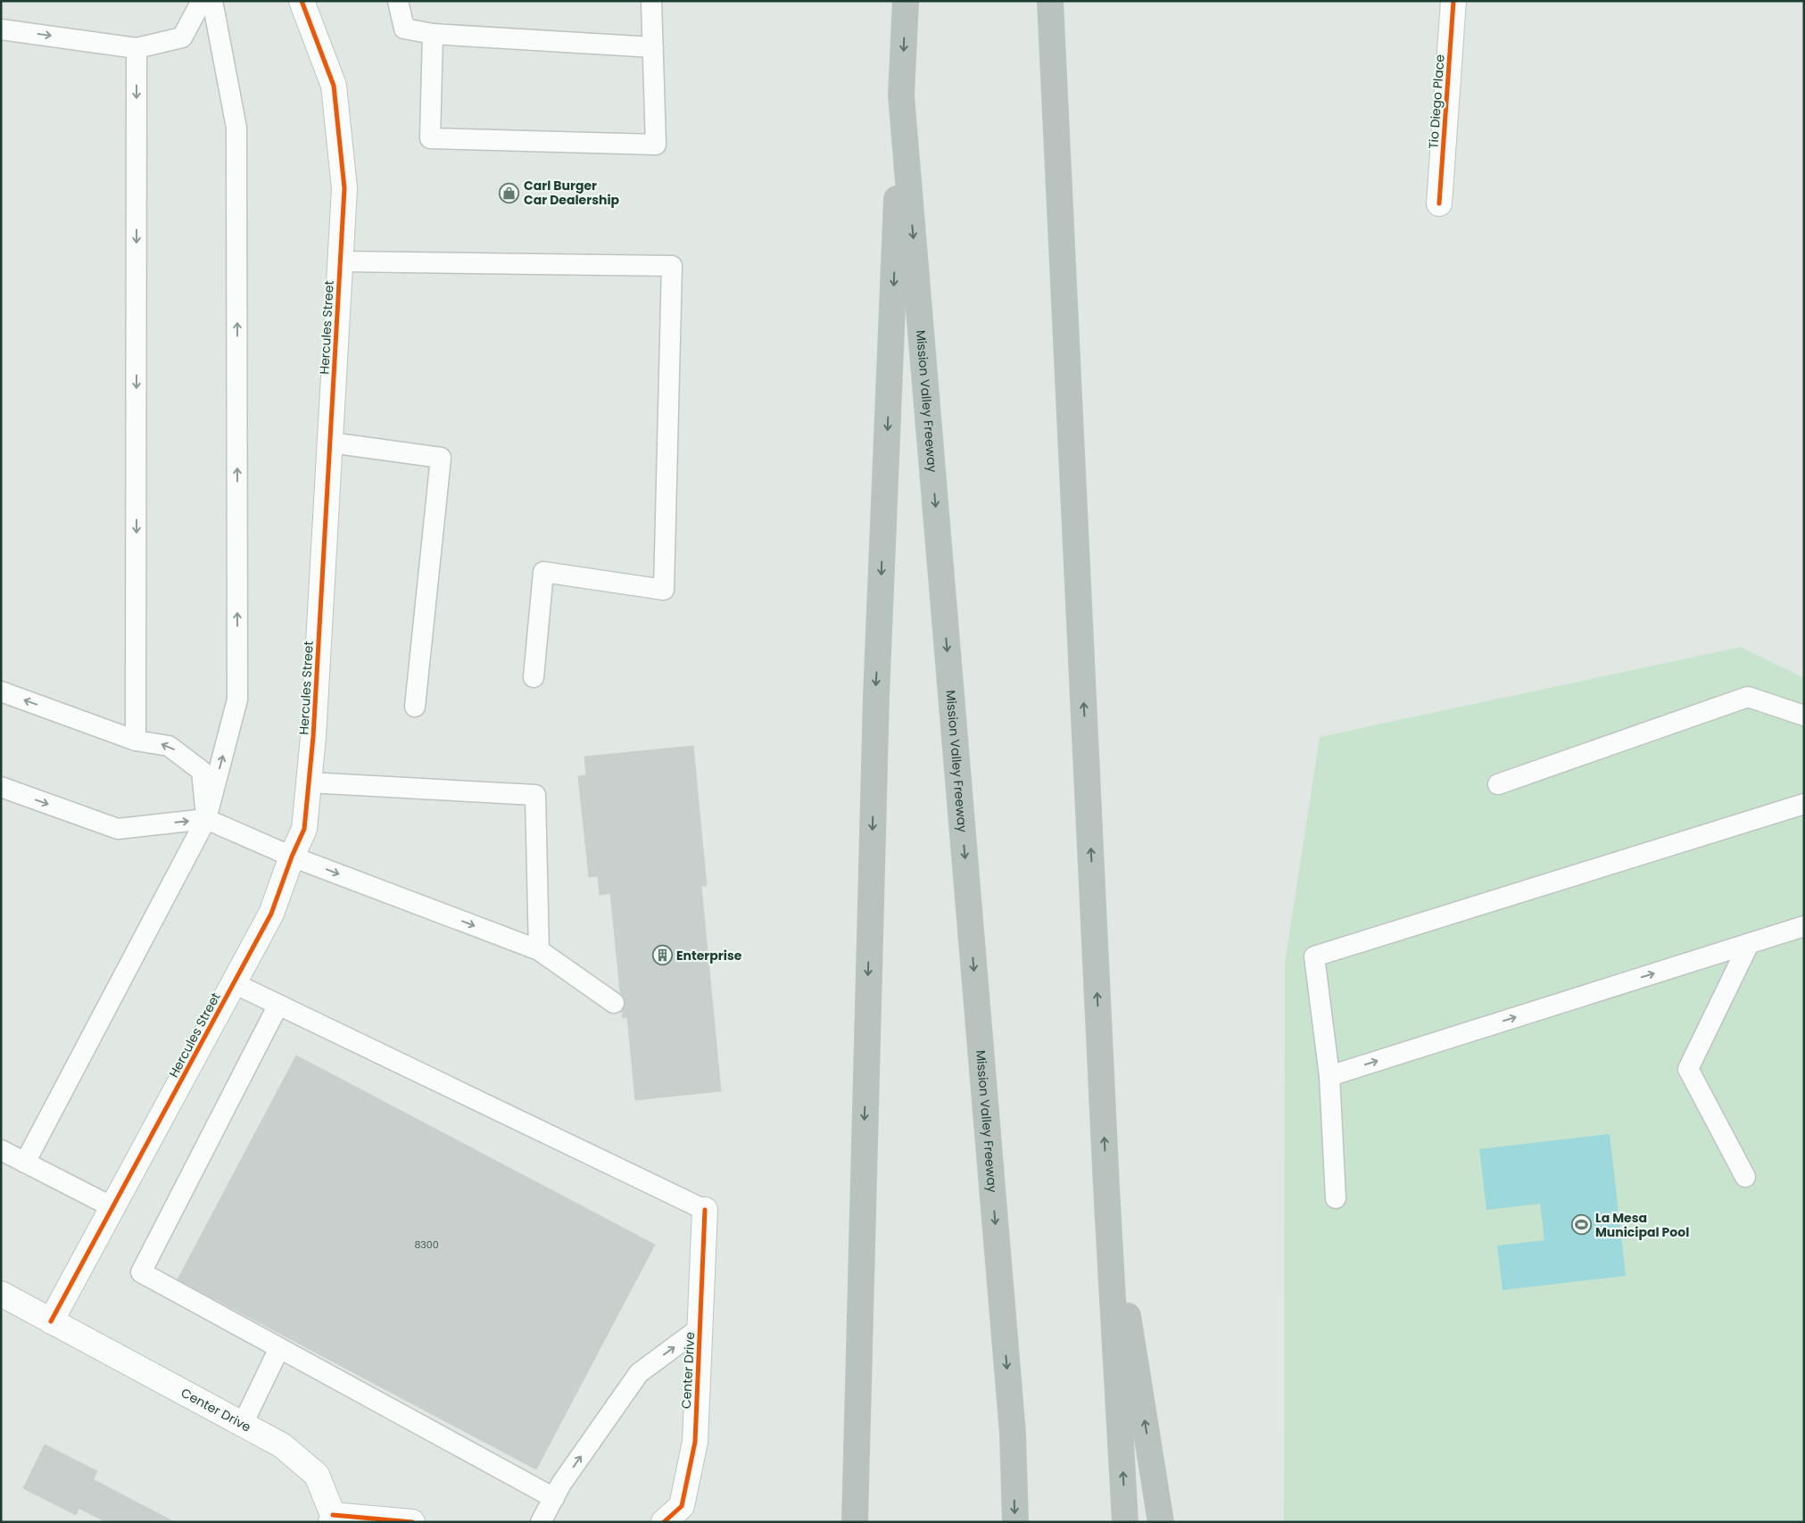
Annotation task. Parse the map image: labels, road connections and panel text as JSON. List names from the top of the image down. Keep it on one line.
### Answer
{"streets":{"highway":["Mission Valley Freeway"],"street":["Tio Diego Place","Hercules Street","Center Drive"]},"crossings":[["Hercules Street","Center Drive"]],"places":{"shop":["Carl Burger Car Dealership"],"building":["Enterprise"],"sports":["La Mesa Municipal Pool"]},"house_numbers":["8300"]}
